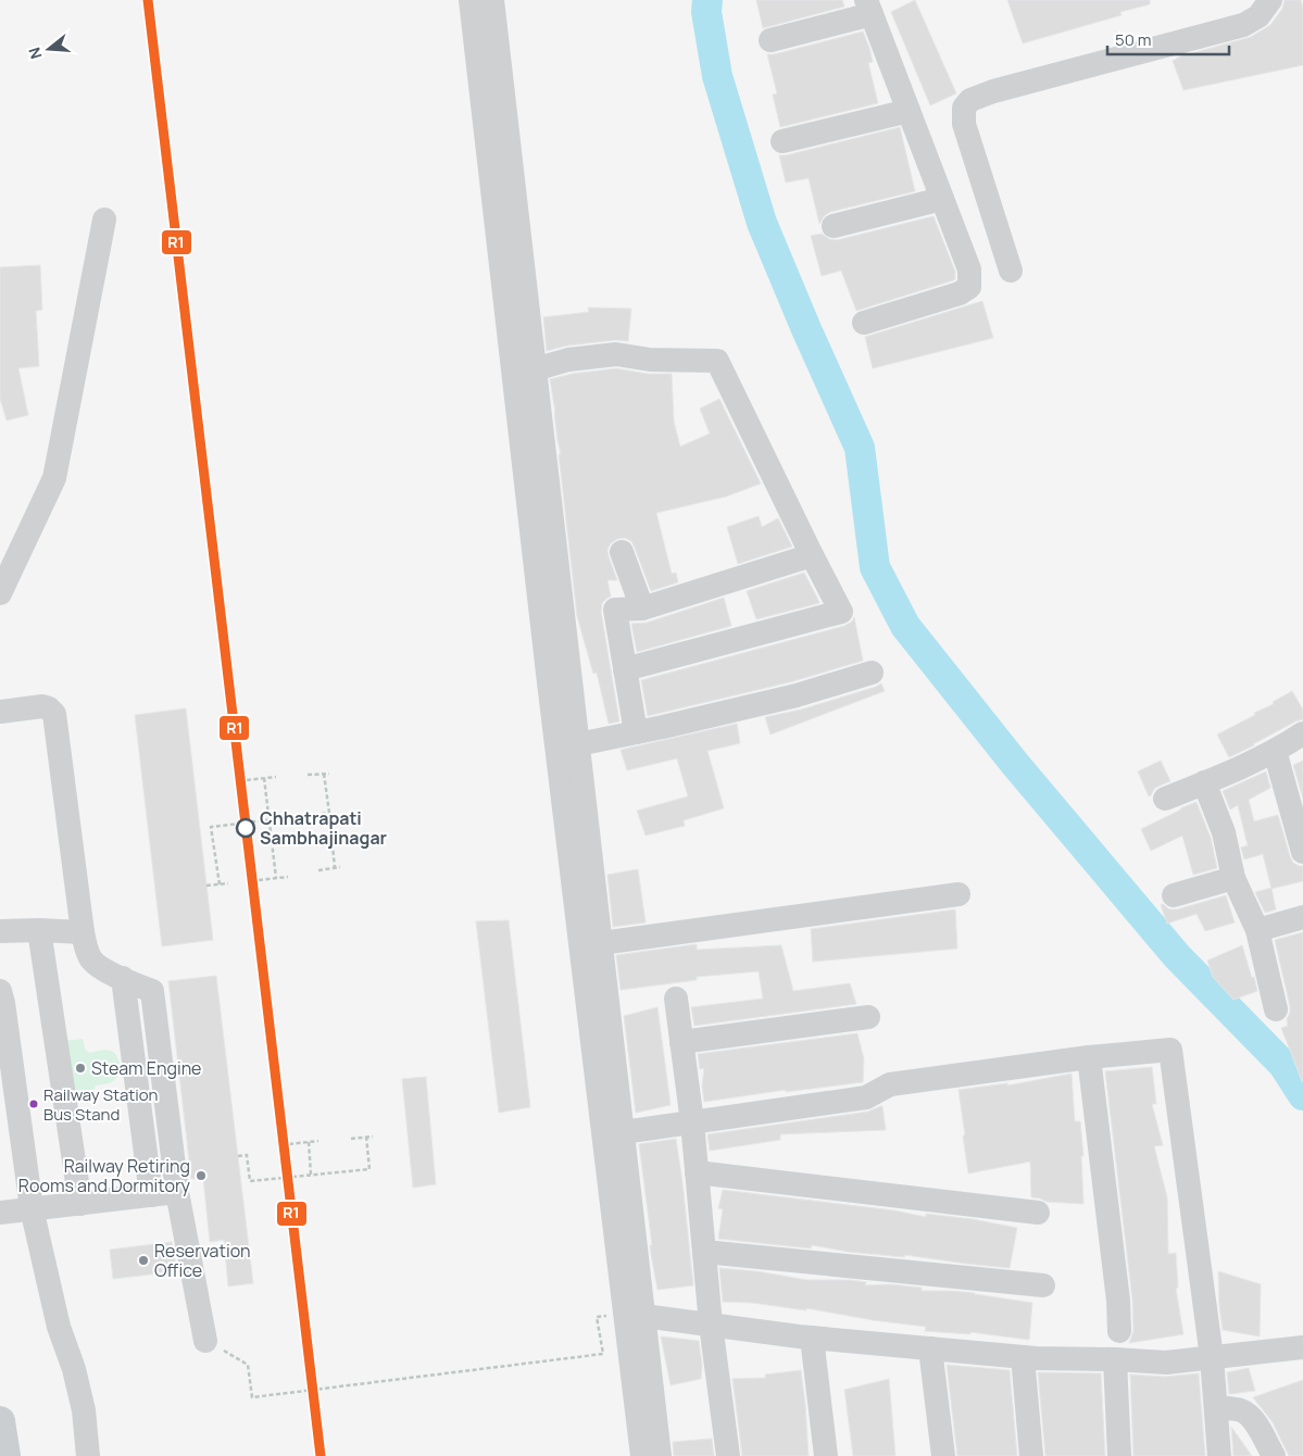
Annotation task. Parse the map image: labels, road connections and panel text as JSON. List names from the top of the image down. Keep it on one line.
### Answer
{"places":["Chhatrapati Sambhajinagar","Steam Engine","Railway Station Bus Stand","Railway Retiring Rooms and Dormitory","Reservation Office"],"lines":["transit line R1"],"scale_bar":"50 m","north":"left"}
